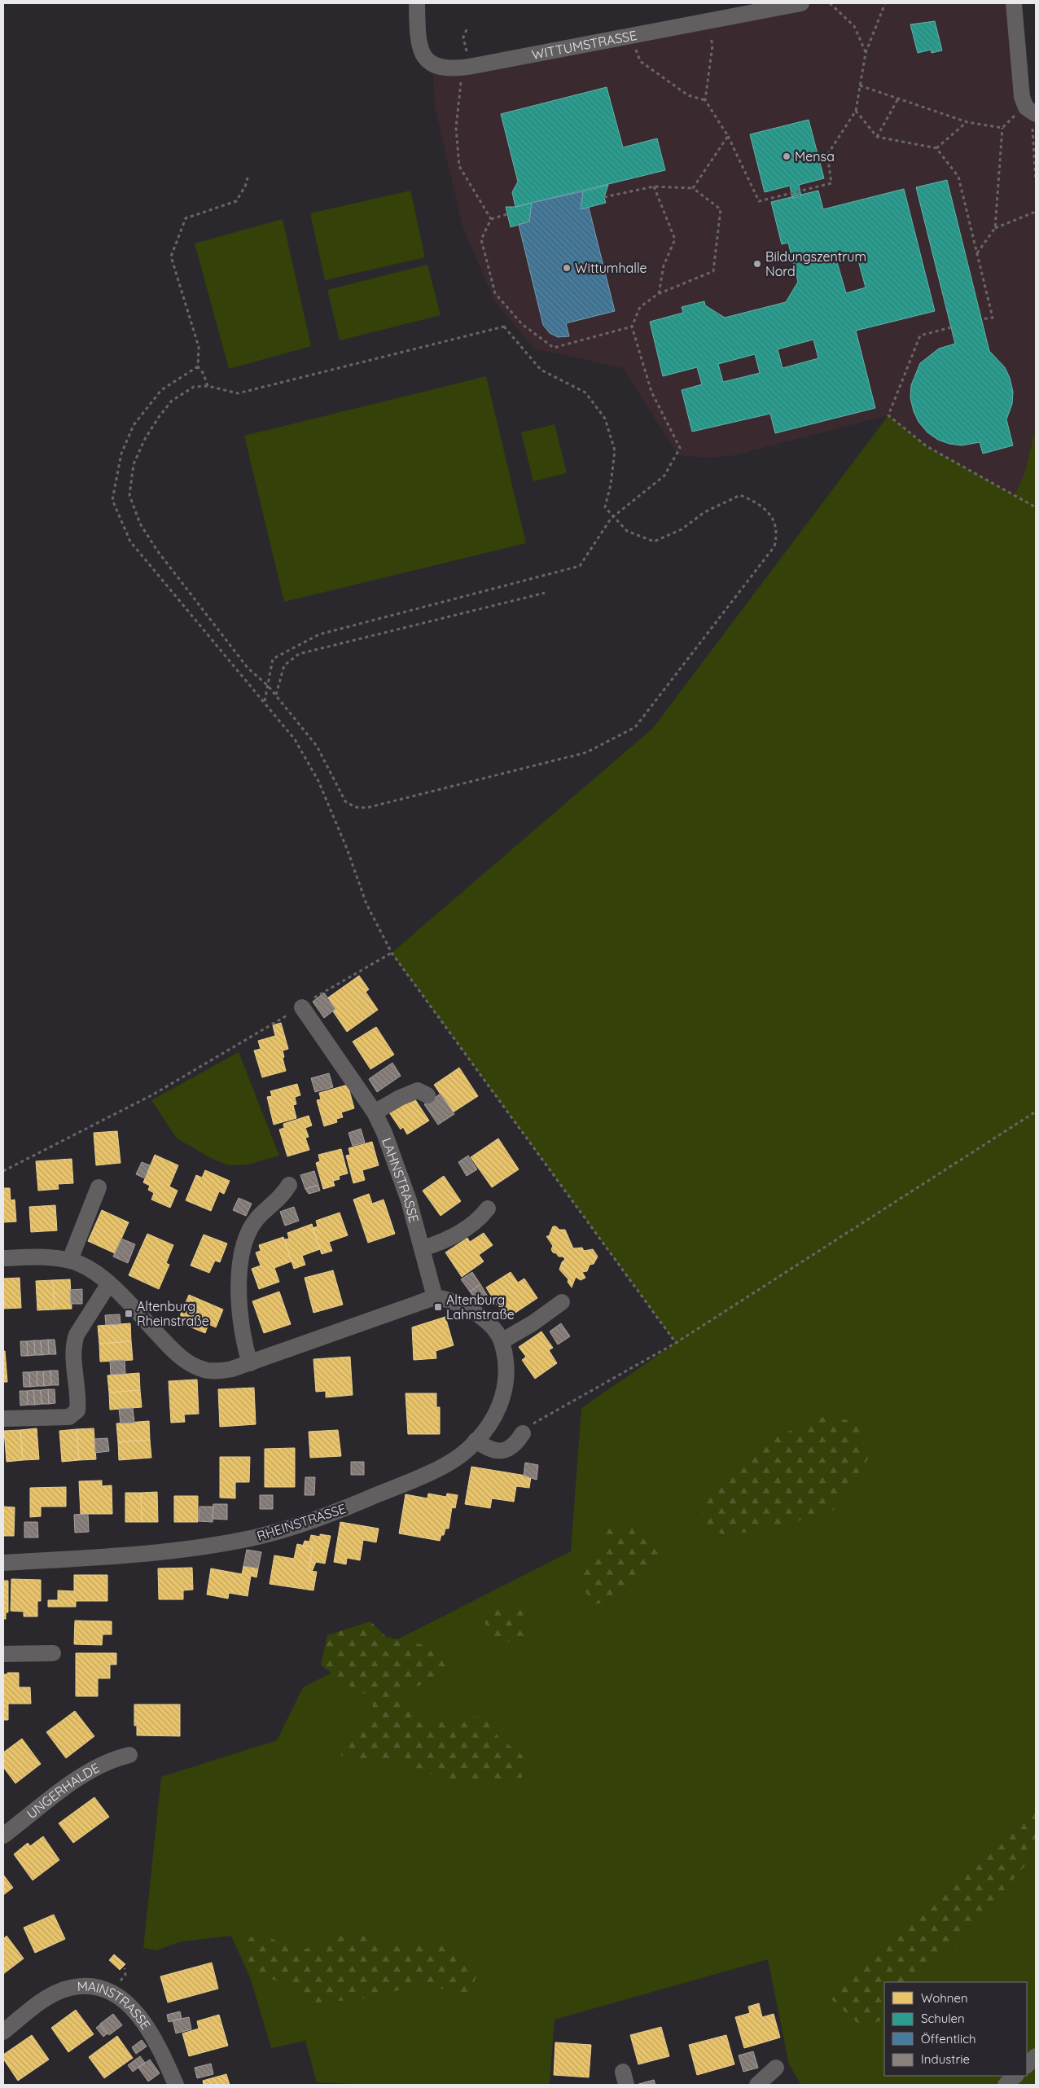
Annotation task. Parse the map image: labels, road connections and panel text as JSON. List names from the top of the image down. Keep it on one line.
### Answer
{"streets":{"street":["WITTUMSTRASSE","LAHNSTRASSE","RHEINSTRASSE","UNGERHALDE","MAINSTRASSE"]},"crossings":[["LAHNSTRASSE","RHEINSTRASSE"]],"places":{"other":["Mensa","Bildungszentrum Nord","Wittumhalle"],"transit":["Altenburg Lahnstraße","Altenburg Rheinstraße"]},"legend":["Wohnen","Schulen","Öffentlich","Industrie"]}
